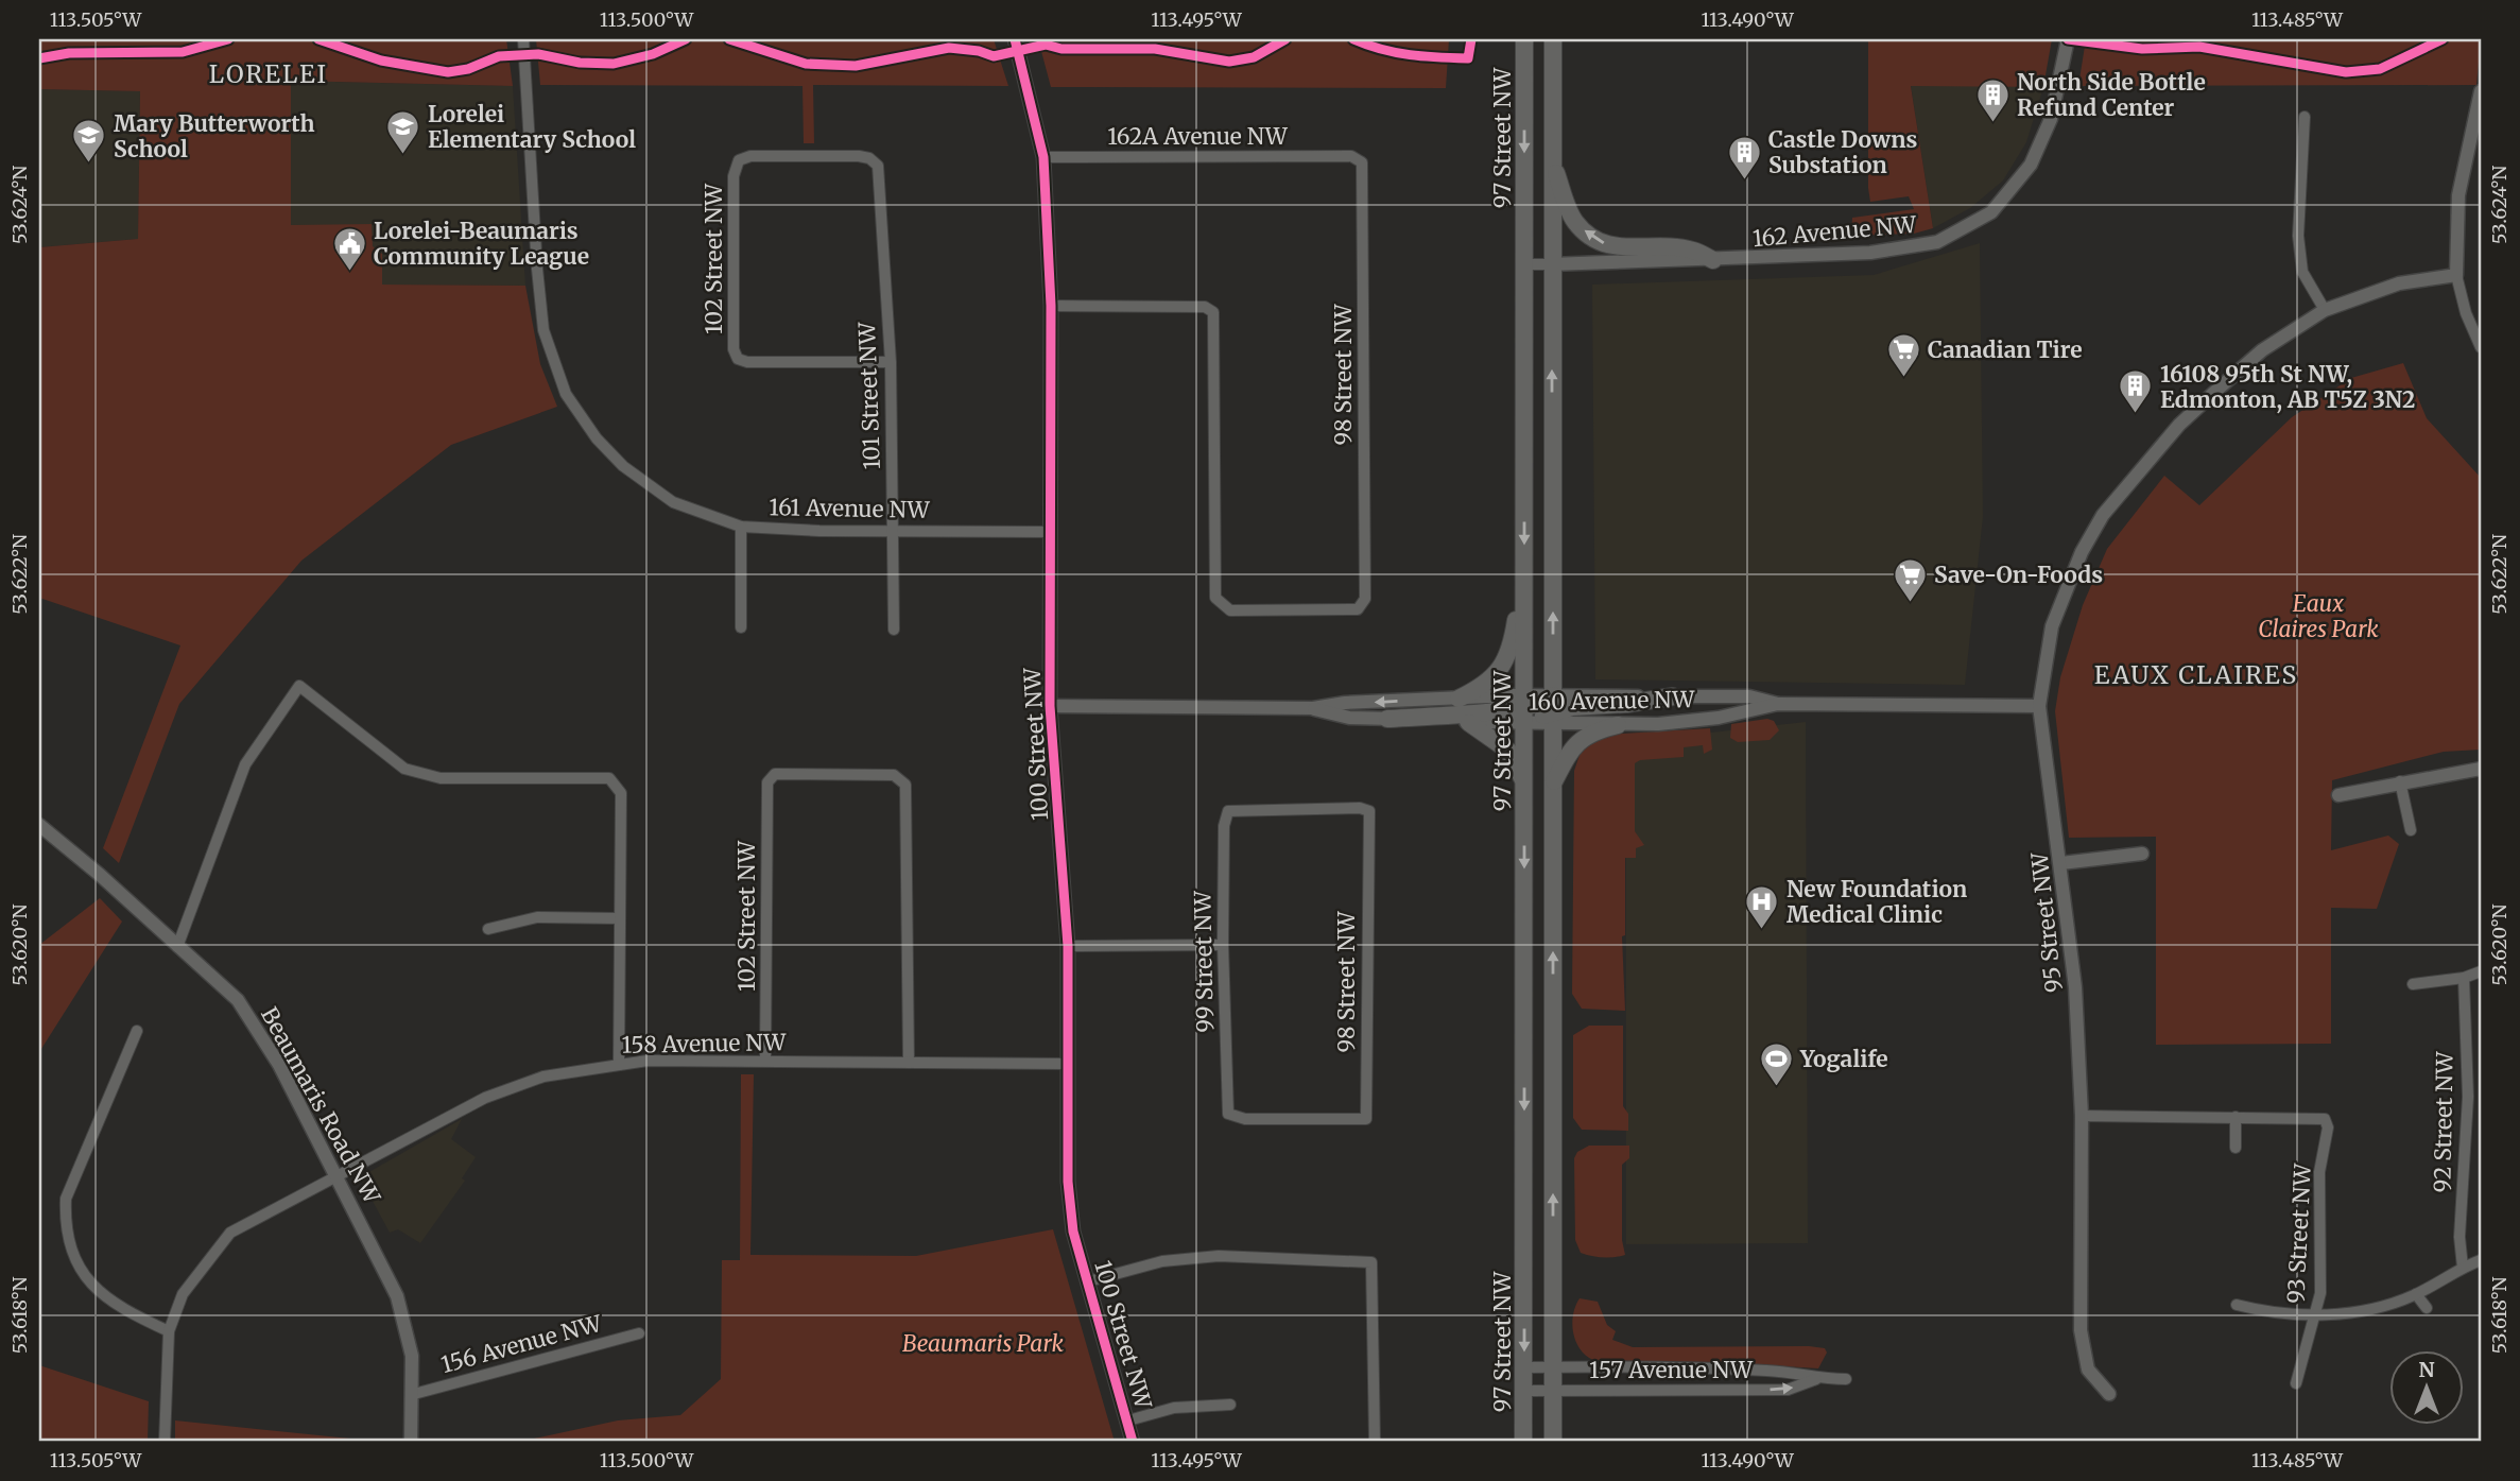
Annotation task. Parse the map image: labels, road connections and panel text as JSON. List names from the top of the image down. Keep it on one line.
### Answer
{"streets":{"main road":["97 Street NW"],"street":["162A Avenue NW","162 Avenue NW","102 Street NW","98 Street NW","101 Street NW","161 Avenue NW","160 Avenue NW","100 Street NW","95 Street NW","99 Street NW","158 Avenue NW","Beaumaris Road NW","92 Street NW","93 Street NW","156 Avenue NW","157 Avenue NW"]},"crossings":[["162A Avenue NW","98 Street NW"],["162A Avenue NW","100 Street NW"],["97 Street NW","162 Avenue NW"],["97 Street NW","160 Avenue NW"],["97 Street NW","157 Avenue NW"],["102 Street NW","101 Street NW"],["102 Street NW","158 Avenue NW"],["98 Street NW","100 Street NW"],["98 Street NW","99 Street NW"],["101 Street NW","161 Avenue NW"],["161 Avenue NW","100 Street NW"],["160 Avenue NW","100 Street NW"],["160 Avenue NW","95 Street NW"],["100 Street NW","158 Avenue NW"],["158 Avenue NW","Beaumaris Road NW"],["Beaumaris Road NW","156 Avenue NW"]],"districts":["LORELEI","EAUX CLAIRES"],"parks":["Eaux Claires Park","Beaumaris Park"],"places":{"building":["North Side Bottle Refund Center","Castle Downs Substation","16108 95th St NW, Edmonton, AB T5Z 3N2"],"school or university":["Lorelei Elementary School","Mary Butterworth School"],"public building":["Lorelei-Beaumaris Community League"],"supermarket":["Canadian Tire","Save-On-Foods"],"hospital":["New Foundation Medical Clinic"],"sports":["Yogalife"]},"north":"top","coordinates":["113.505°W","113.500°W","113.495°W","113.490°W","113.485°W","53.624°N","53.622°N","53.620°N","53.618°N"]}
